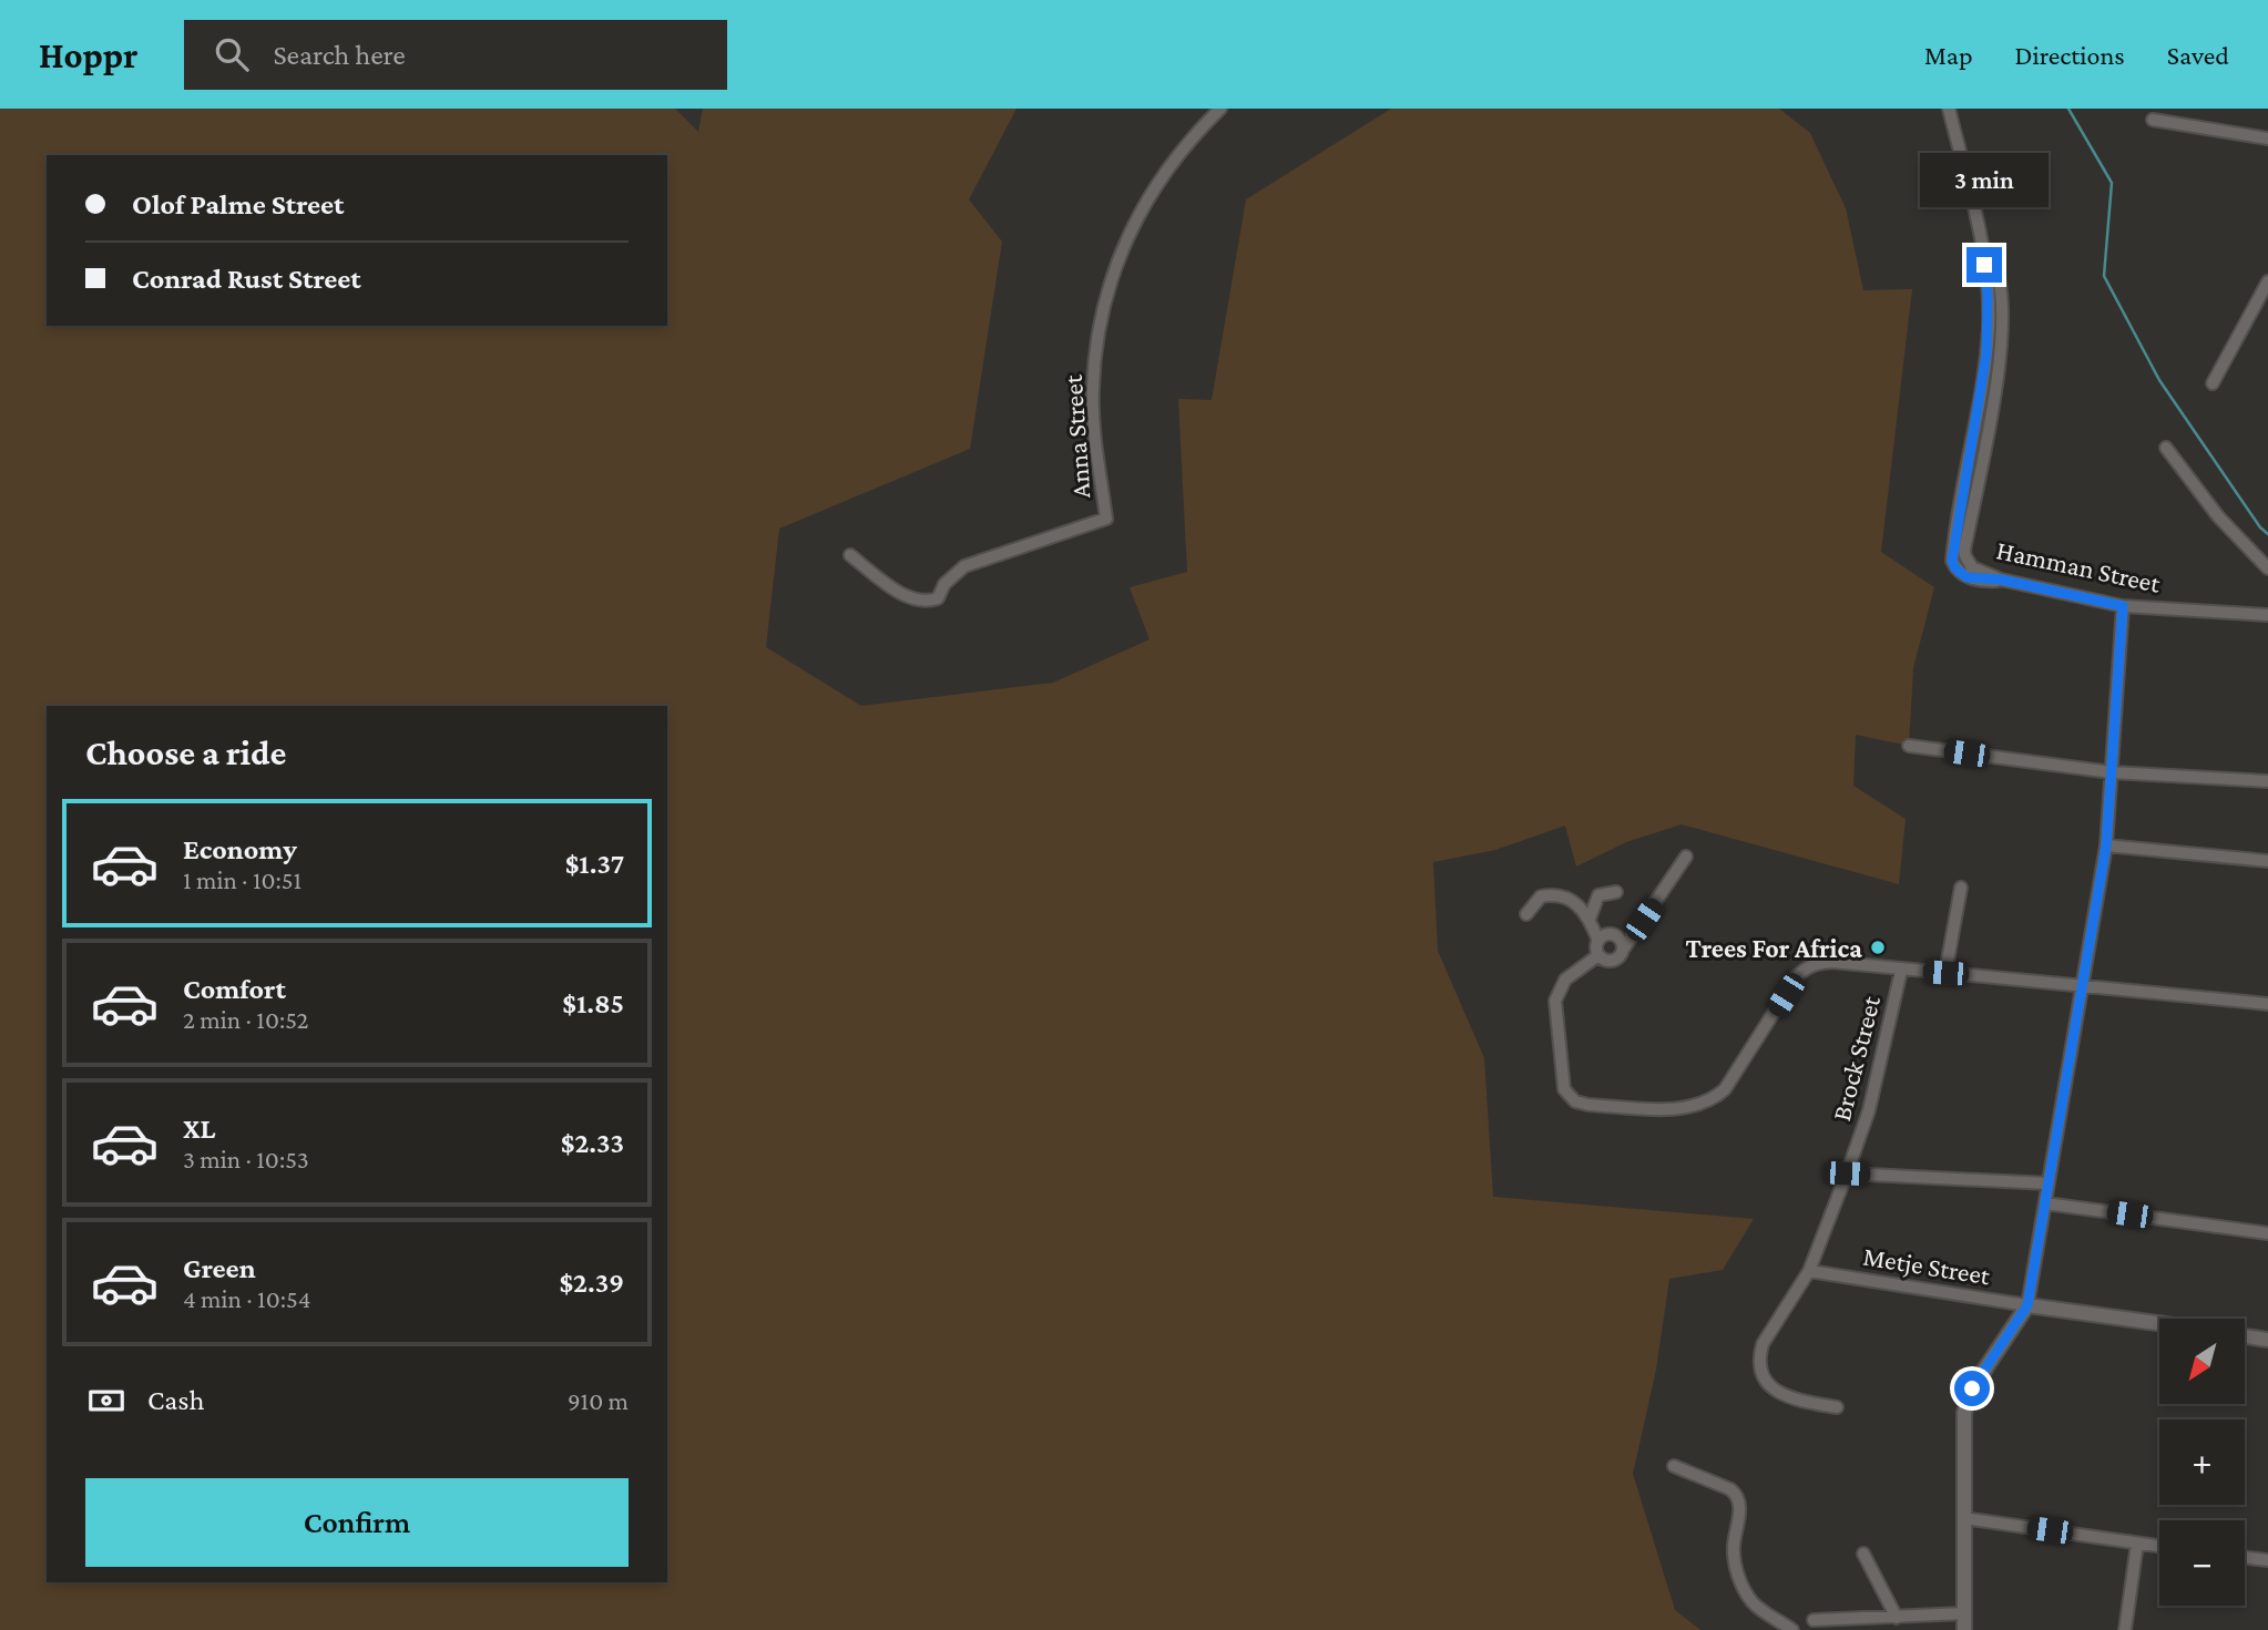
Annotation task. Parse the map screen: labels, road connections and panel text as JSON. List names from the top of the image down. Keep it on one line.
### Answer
{"streets":{"street":["Anna Street","Hamman Street","Brock Street","Metje Street"]},"crossings":[["Brock Street","Metje Street"]],"places":["Trees For Africa"],"north":"bottom left","page":{"header":"Hoppr","search":"Search here","nav":["Map","Directions","Saved"],"bubble":"3 min","banner":["Olof Palme Street","Conrad Rust Street"],"heading":"Choose a ride","list":[{"name":"Economy","note":"1 min · 10:51","value":"$1.37"},{"name":"Comfort","note":"2 min · 10:52","value":"$1.85"},{"name":"XL","note":"3 min · 10:53","value":"$2.33"},{"name":"Green","note":"4 min · 10:54","value":"$2.39"}],"map_buttons":["+","−"],"pay":["Cash","910 m"],"buttons":"Confirm"}}
